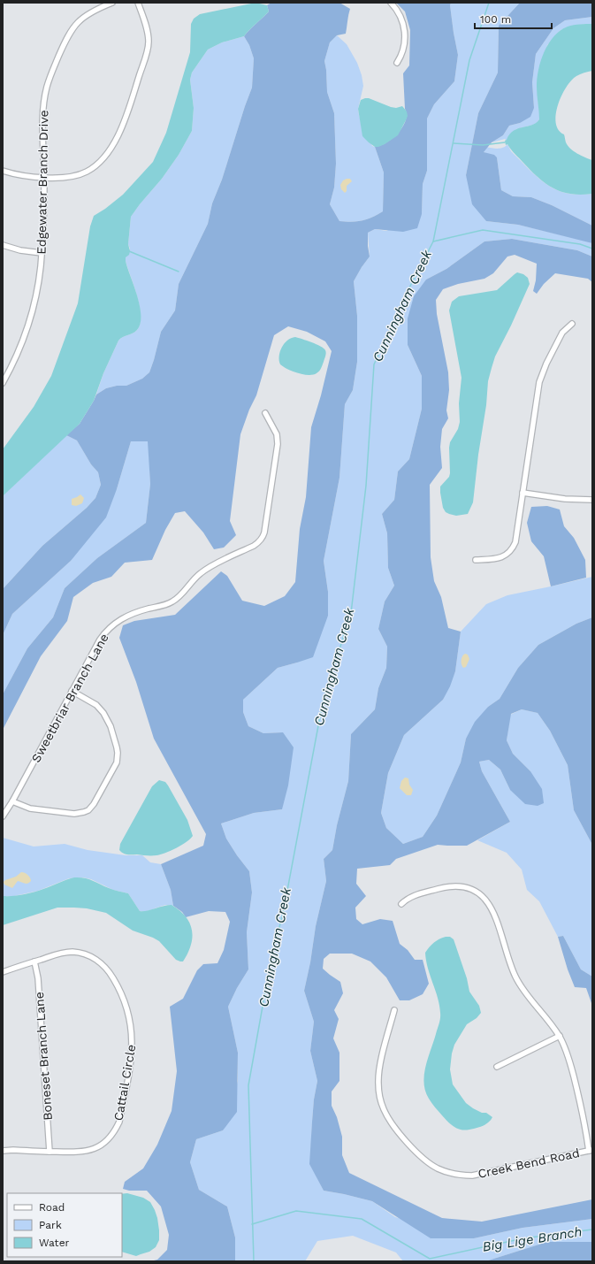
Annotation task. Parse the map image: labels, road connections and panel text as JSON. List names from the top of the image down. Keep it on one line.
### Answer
{"streets":{"street":["Edgewater Branch Drive","Sweetbriar Branch Lane","Boneset Branch Lane","Cattail Circle","Creek Bend Road"]},"crossings":[["Boneset Branch Lane","Cattail Circle"]],"water":["Cunningham Creek","Big Lige Branch"],"legend":["Road","Park","Water"],"scale_bar":"100 m"}
